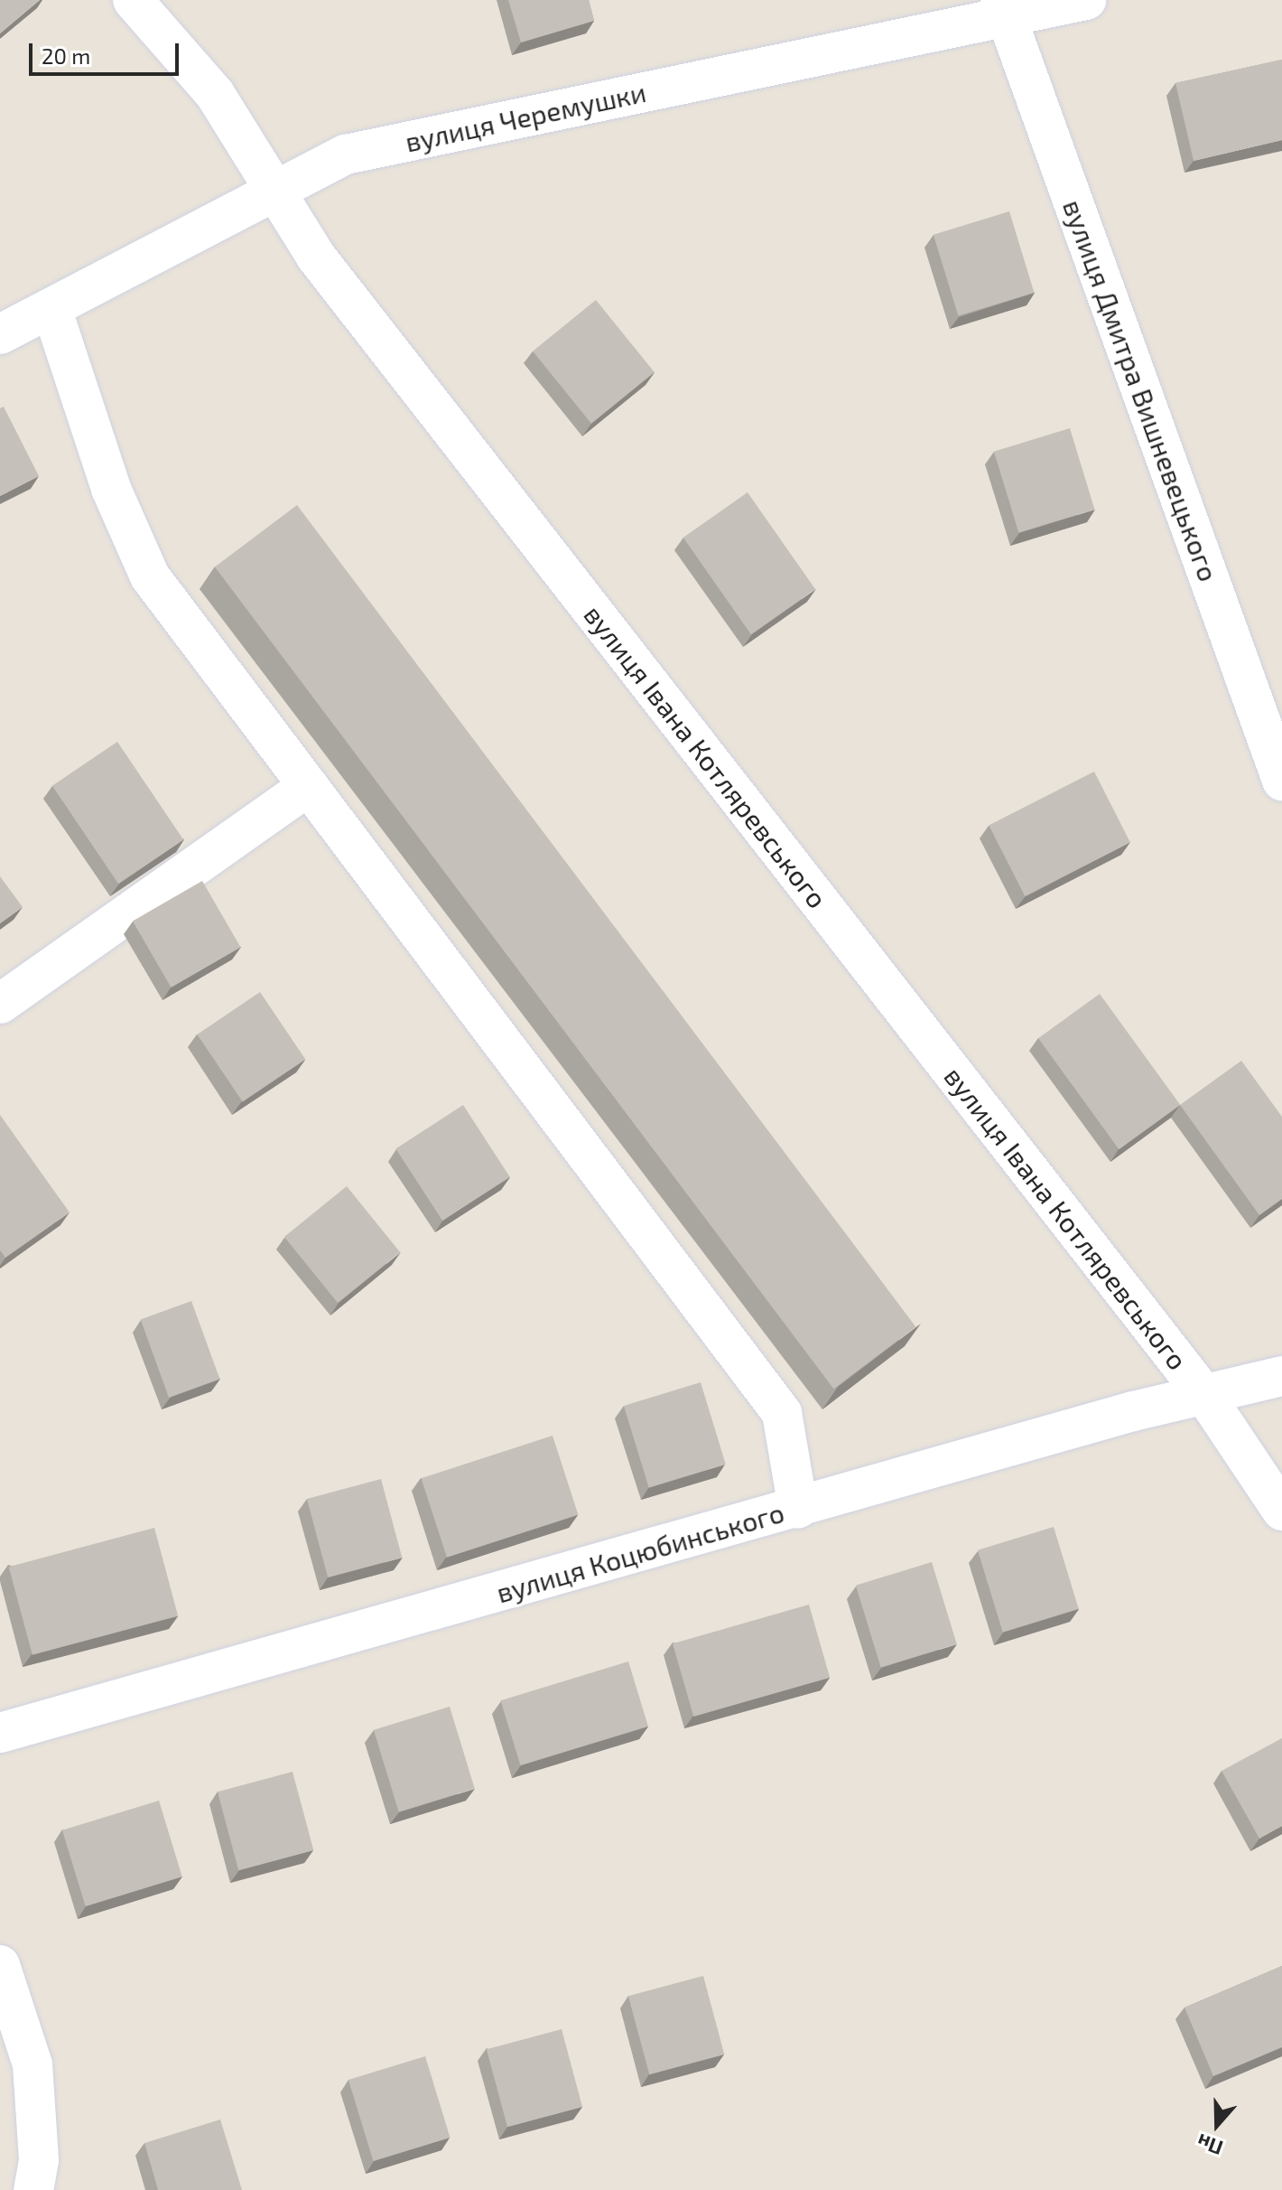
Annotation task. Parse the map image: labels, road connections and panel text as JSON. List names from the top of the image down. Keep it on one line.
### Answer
{"streets":{"street":["вулиця Черемушки","вулиця Дмитра Вишневецького","вулиця Івана Котляревського","вулиця Коцюбинського"]},"crossings":[["вулиця Черемушки","вулиця Дмитра Вишневецького"],["вулиця Черемушки","вулиця Івана Котляревського"],["вулиця Івана Котляревського","вулиця Коцюбинського"]],"scale_bar":"20 m","north":"bottom"}
